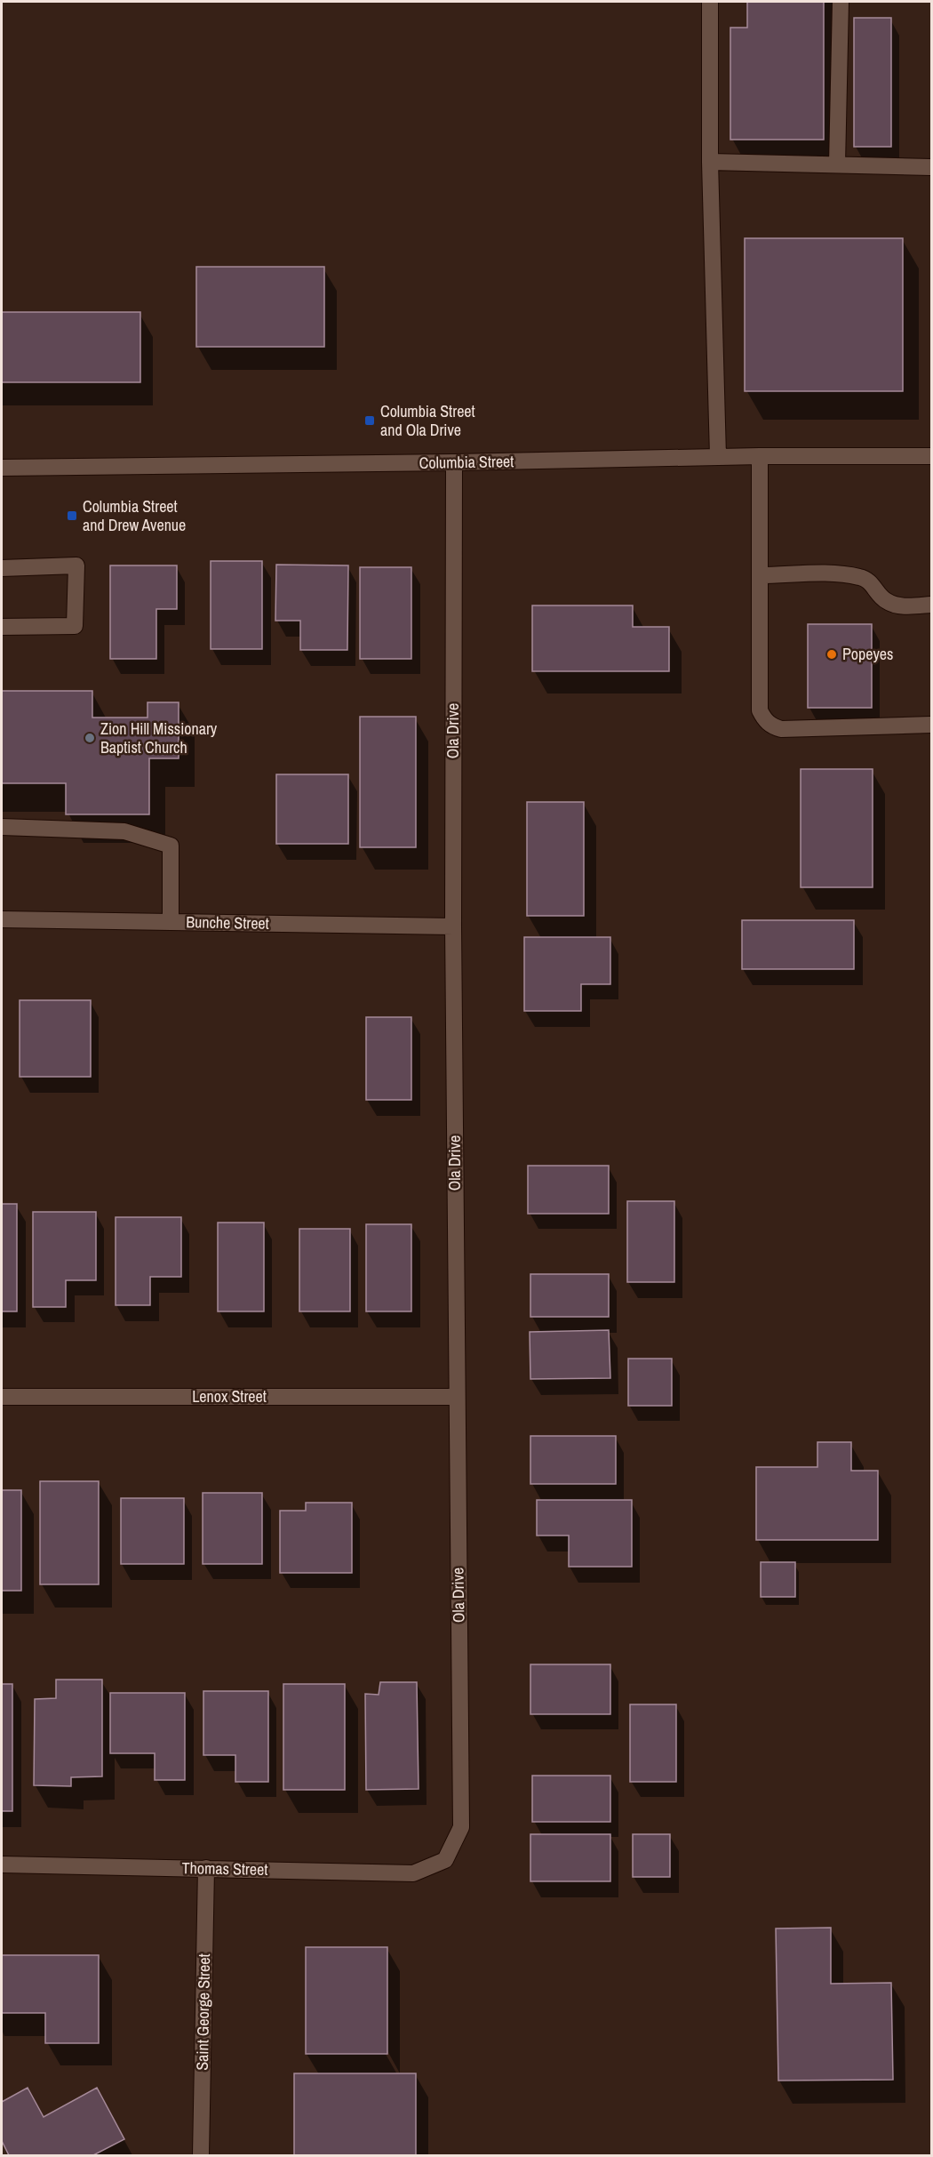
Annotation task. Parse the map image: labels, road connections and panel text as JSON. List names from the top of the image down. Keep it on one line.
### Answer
{"streets":{"street":["Columbia Street","Ola Drive","Bunche Street","Lenox Street","Thomas Street","Saint George Street"]},"crossings":[["Columbia Street","Ola Drive"],["Ola Drive","Bunche Street"],["Ola Drive","Lenox Street"],["Ola Drive","Thomas Street"],["Thomas Street","Saint George Street"]],"places":{"transit":["Columbia Street and Ola Drive","Columbia Street and Drew Avenue"],"other":["Popeyes","Zion Hill Missionary Baptist Church"]}}
